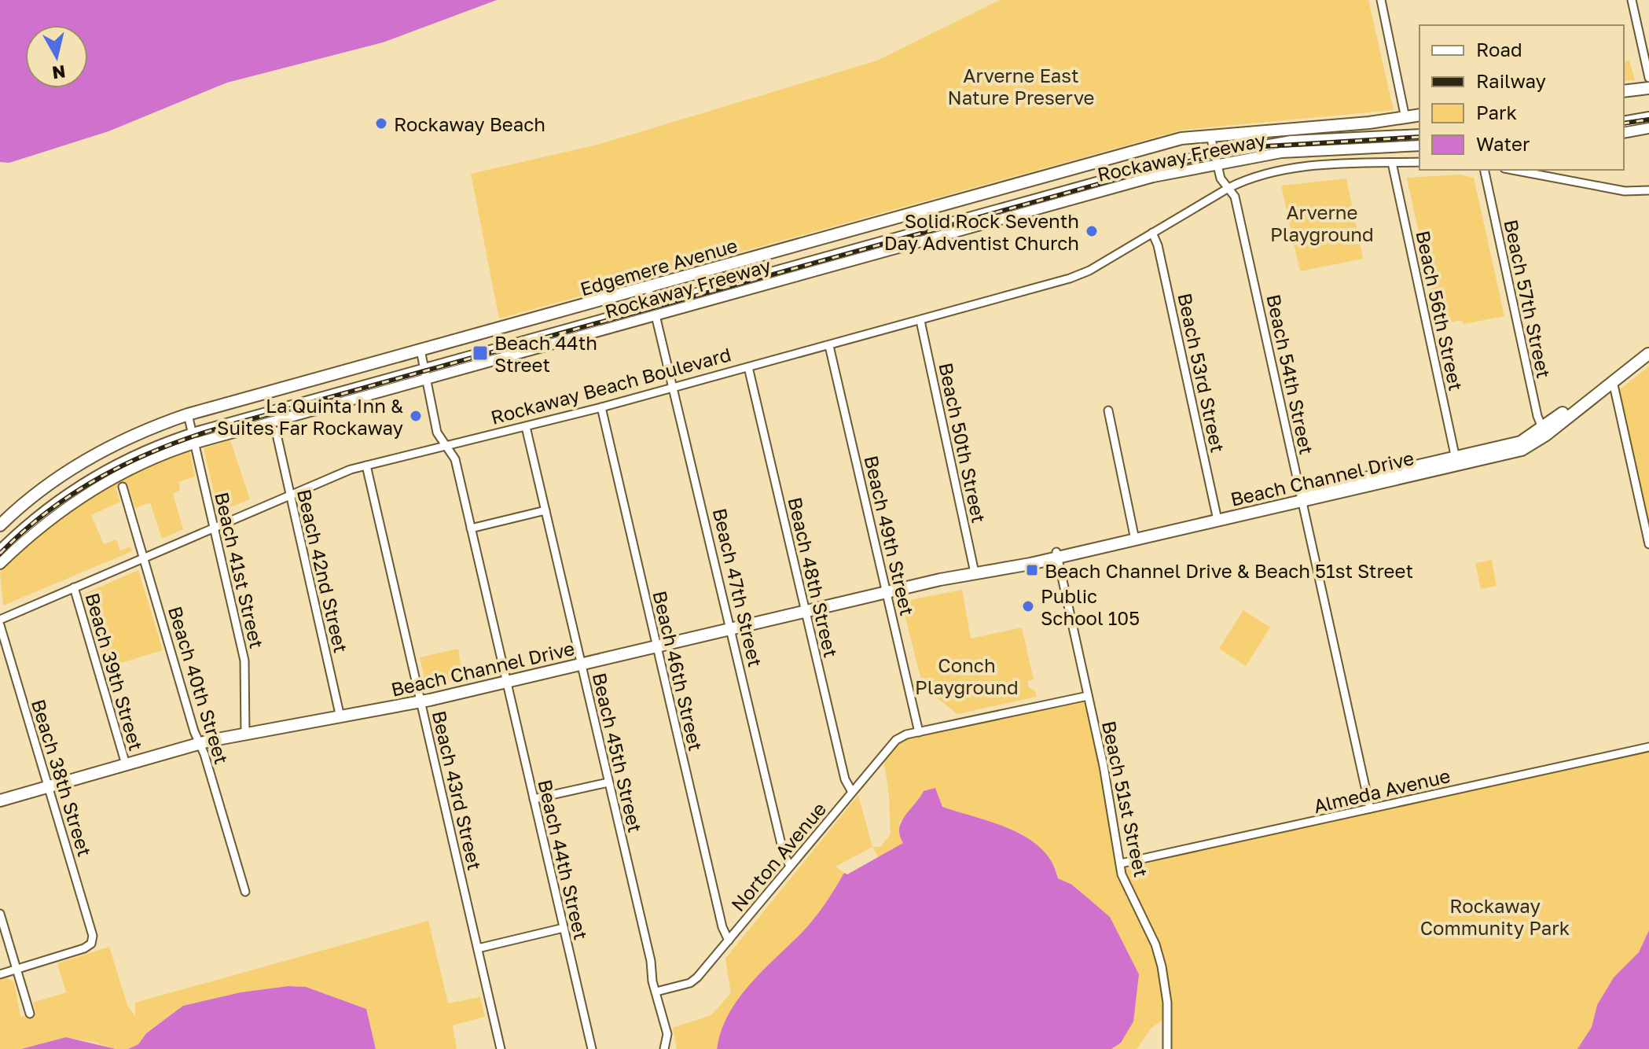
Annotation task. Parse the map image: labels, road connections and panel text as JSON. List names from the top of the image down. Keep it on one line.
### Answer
{"streets":{"main road":["Edgemere Avenue","Beach Channel Drive"],"street":["Rockaway Freeway","Beach 57th Street","Beach 56th Street","Beach 53rd Street","Beach 54th Street","Rockaway Beach Boulevard","Beach 50th Street","Beach 49th Street","Beach 41st Street","Beach 42nd Street","Beach 48th Street","Beach 47th Street","Beach 46th Street","Beach 39th Street","Beach 40th Street","Beach 45th Street","Beach 38th Street","Beach 43rd Street","Almeda Avenue","Beach 51st Street","Norton Avenue","Beach 44th Street"]},"crossings":[["Rockaway Freeway","Beach 54th Street"],["Rockaway Freeway","Beach 41st Street"],["Rockaway Freeway","Beach 47th Street"],["Rockaway Freeway","Beach 44th Street"],["Edgemere Avenue","Beach 54th Street"],["Edgemere Avenue","Beach 41st Street"],["Edgemere Avenue","Beach 47th Street"],["Edgemere Avenue","Beach 44th Street"],["Beach 57th Street","Beach Channel Drive"],["Beach 56th Street","Rockaway Beach Boulevard"],["Beach 56th Street","Beach Channel Drive"],["Beach 53rd Street","Rockaway Beach Boulevard"],["Beach 53rd Street","Beach Channel Drive"],["Beach 54th Street","Rockaway Beach Boulevard"],["Beach 54th Street","Beach Channel Drive"],["Beach 54th Street","Almeda Avenue"],["Rockaway Beach Boulevard","Beach 50th Street"],["Rockaway Beach Boulevard","Beach 49th Street"],["Rockaway Beach Boulevard","Beach 41st Street"],["Rockaway Beach Boulevard","Beach 42nd Street"],["Rockaway Beach Boulevard","Beach 48th Street"],["Rockaway Beach Boulevard","Beach 47th Street"],["Rockaway Beach Boulevard","Beach 46th Street"],["Rockaway Beach Boulevard","Beach 39th Street"],["Rockaway Beach Boulevard","Beach 40th Street"],["Rockaway Beach Boulevard","Beach 45th Street"],["Rockaway Beach Boulevard","Beach 43rd Street"],["Rockaway Beach Boulevard","Beach 44th Street"],["Beach 50th Street","Beach Channel Drive"],["Beach Channel Drive","Beach 49th Street"],["Beach Channel Drive","Beach 41st Street"],["Beach Channel Drive","Beach 42nd Street"],["Beach Channel Drive","Beach 48th Street"],["Beach Channel Drive","Beach 47th Street"],["Beach Channel Drive","Beach 46th Street"],["Beach Channel Drive","Beach 39th Street"],["Beach Channel Drive","Beach 40th Street"],["Beach Channel Drive","Beach 45th Street"],["Beach Channel Drive","Beach 38th Street"],["Beach Channel Drive","Beach 43rd Street"],["Beach Channel Drive","Beach 51st Street"],["Beach Channel Drive","Beach 44th Street"],["Beach 49th Street","Norton Avenue"],["Beach 48th Street","Norton Avenue"],["Beach 47th Street","Norton Avenue"],["Beach 46th Street","Norton Avenue"],["Beach 45th Street","Norton Avenue"],["Almeda Avenue","Beach 51st Street"],["Beach 51st Street","Norton Avenue"]],"parks":["Arverne East Nature Preserve","Arverne Playground","Conch Playground","Rockaway Community Park"],"places":{"other":["Rockaway Beach","Solid Rock Seventh Day Adventist Church","La Quinta Inn & Suites Far Rockaway","Public School 105"],"transit":["Beach 44th Street","Beach Channel Drive & Beach 51st Street"]},"legend":["Road","Railway","Park","Water"],"north":"bottom"}
